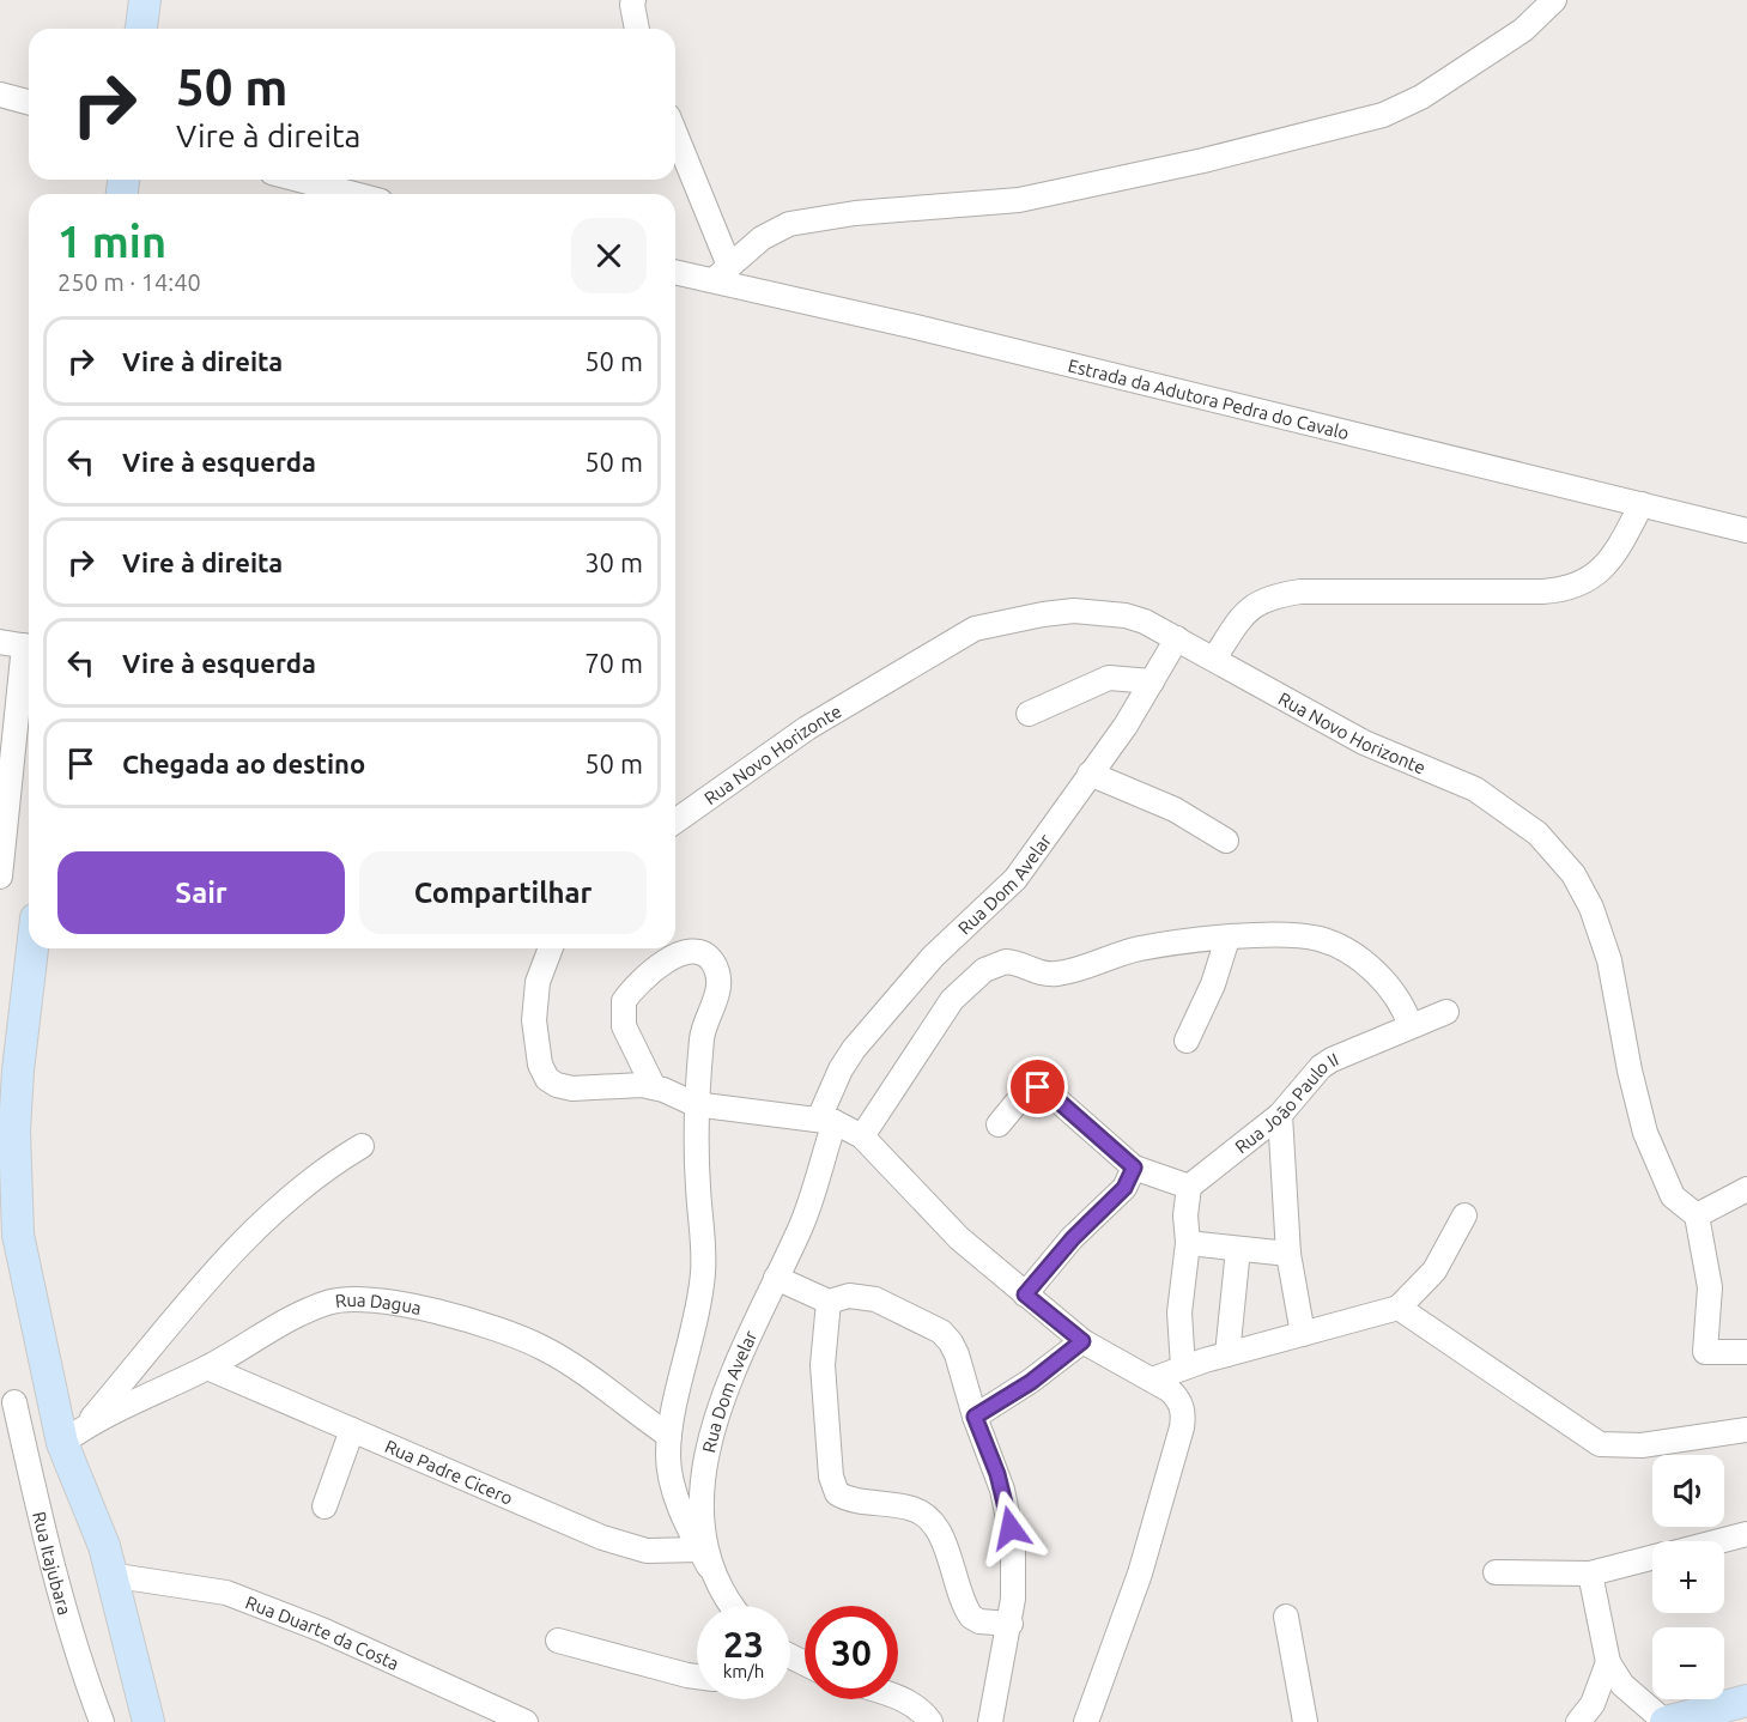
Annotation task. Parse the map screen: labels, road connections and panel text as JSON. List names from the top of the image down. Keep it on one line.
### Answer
{"streets":{"street":["Estrada da Adutora Pedra do Cavalo","Rua Novo Horizonte","Rua Dom Avelar","Rua João Paulo II","Rua Dagua","Rua Padre Cicero","Rua Itajubara","Rua Duarte da Costa"]},"crossings":[["Rua Novo Horizonte","Rua Dom Avelar"],["Rua Dom Avelar","Rua Padre Cicero"],["Rua Dagua","Rua Padre Cicero"]],"page":{"turn":["50 m","Vire à direita"],"heading":["1 min","250 m · 14:40"],"list":[{"name":"Vire à direita","value":"50 m"},{"name":"Vire à esquerda","value":"50 m"},{"name":"Vire à direita","value":"30 m"},{"name":"Vire à esquerda","value":"70 m"},{"name":"Chegada ao destino","value":"50 m"}],"buttons":["Sair","Compartilhar"],"map_buttons":["+","−"],"speed":"23 km/h","limit":"30"}}
